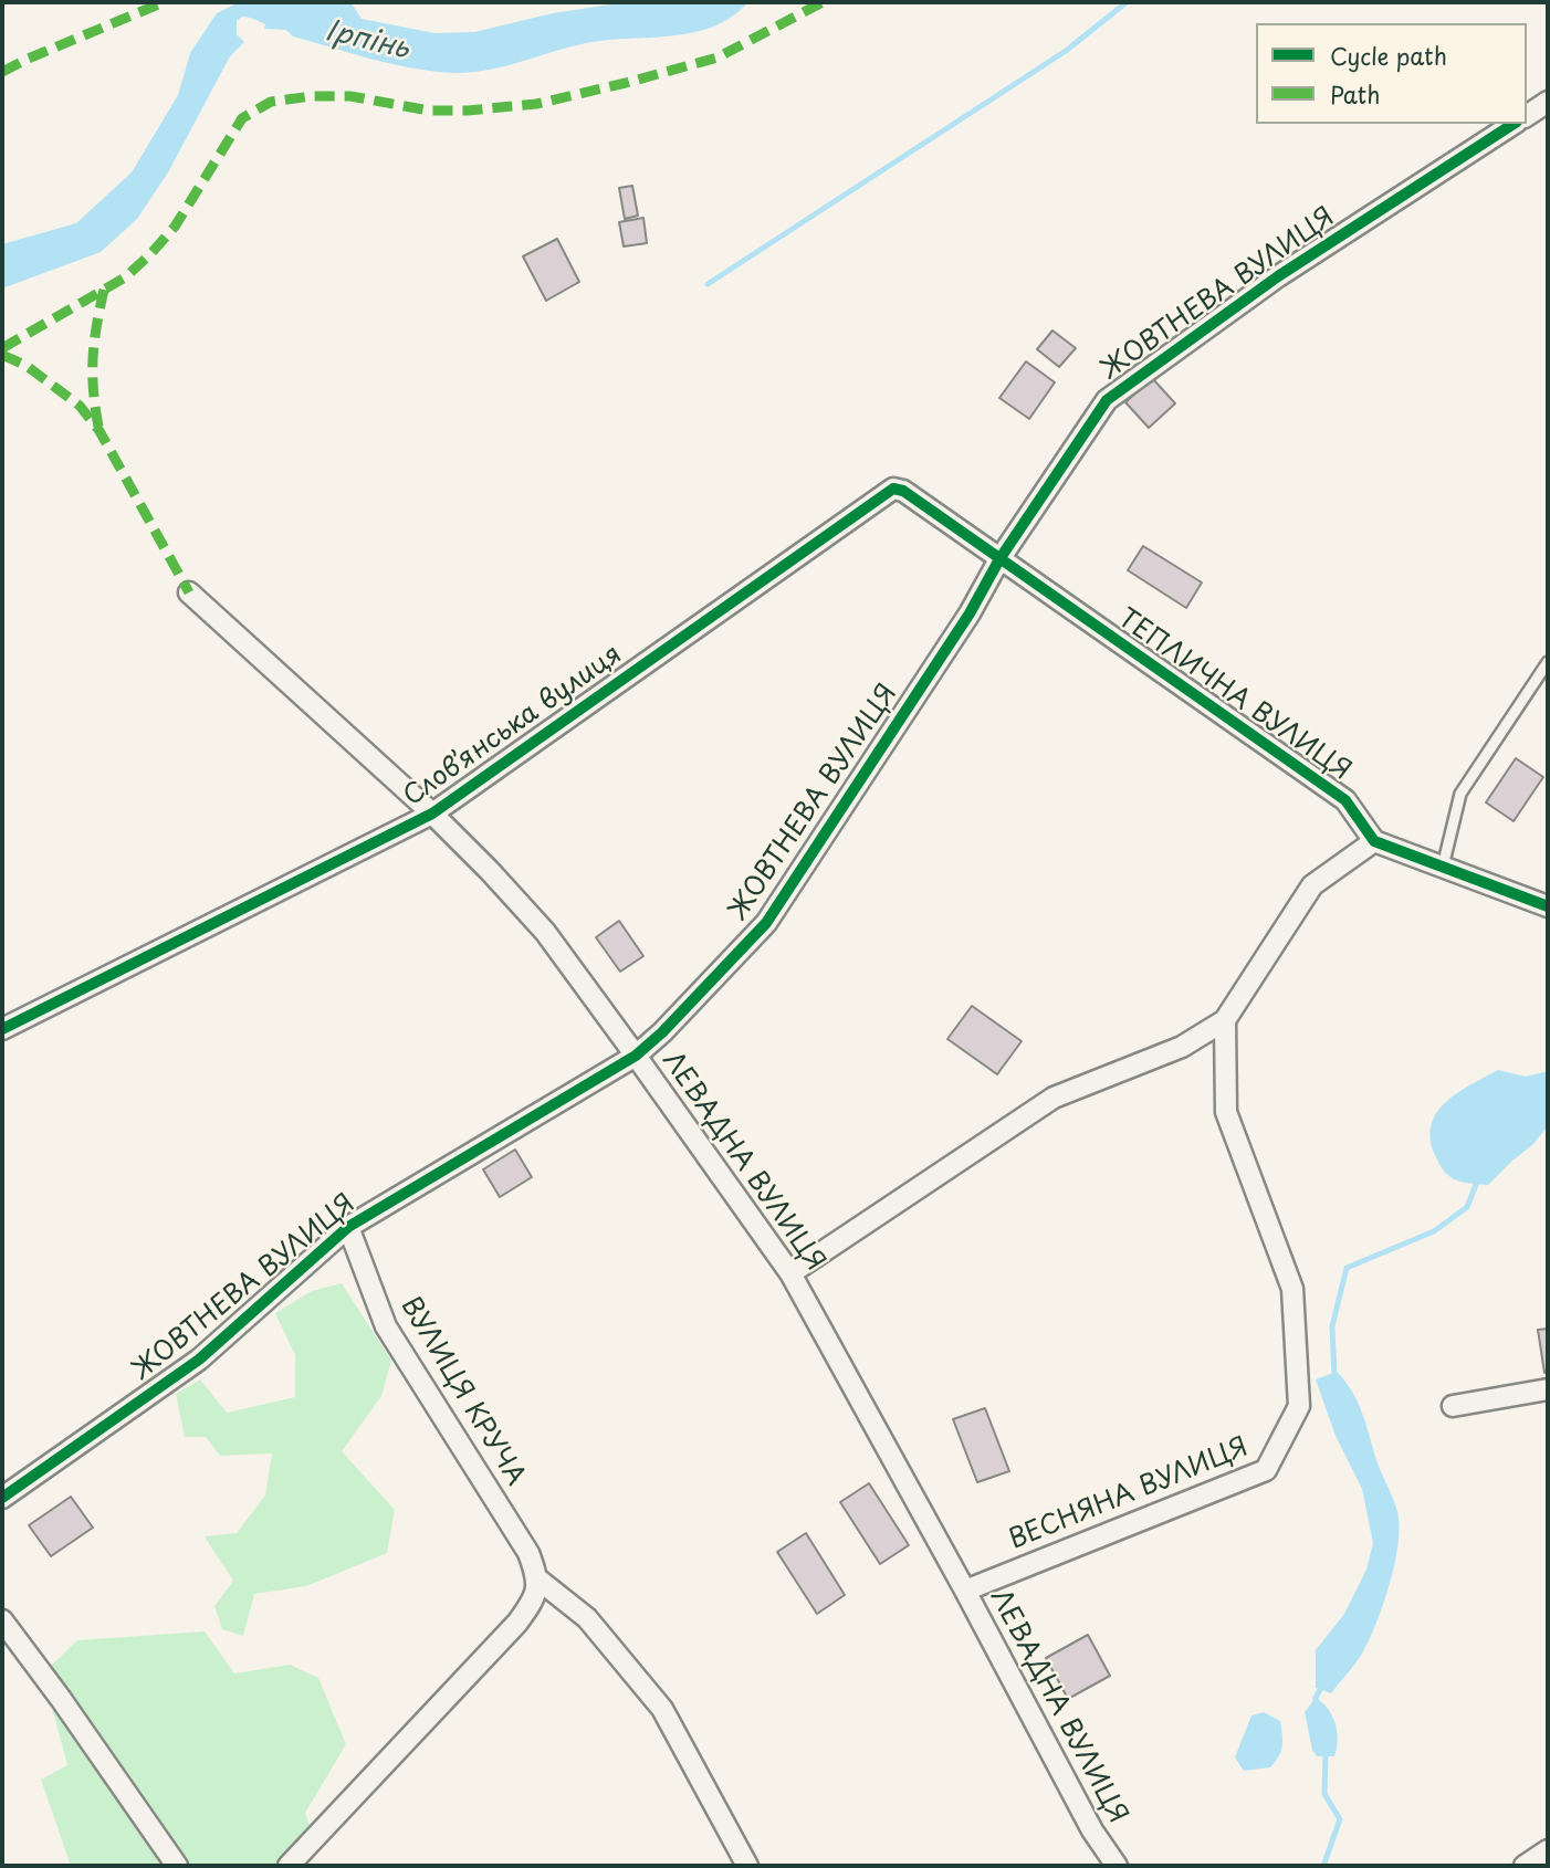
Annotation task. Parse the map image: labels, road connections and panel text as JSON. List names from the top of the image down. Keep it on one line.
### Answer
{"streets":{"street":["ЖОВТНЕВА ВУЛИЦЯ","ТЕПЛИЧНА ВУЛИЦЯ","Словʼянська вулиця","ЛЕВАДНА ВУЛИЦЯ","ВУЛИЦЯ КРУЧА","ВЕСНЯНА ВУЛИЦЯ"]},"crossings":[["ЖОВТНЕВА ВУЛИЦЯ","ТЕПЛИЧНА ВУЛИЦЯ"],["ЖОВТНЕВА ВУЛИЦЯ","ЛЕВАДНА ВУЛИЦЯ"],["ЖОВТНЕВА ВУЛИЦЯ","ВУЛИЦЯ КРУЧА"],["ТЕПЛИЧНА ВУЛИЦЯ","Словʼянська вулиця"],["Словʼянська вулиця","ЛЕВАДНА ВУЛИЦЯ"],["ЛЕВАДНА ВУЛИЦЯ","ВЕСНЯНА ВУЛИЦЯ"]],"water":["Ірпінь"],"legend":["Cycle path","Path"]}
